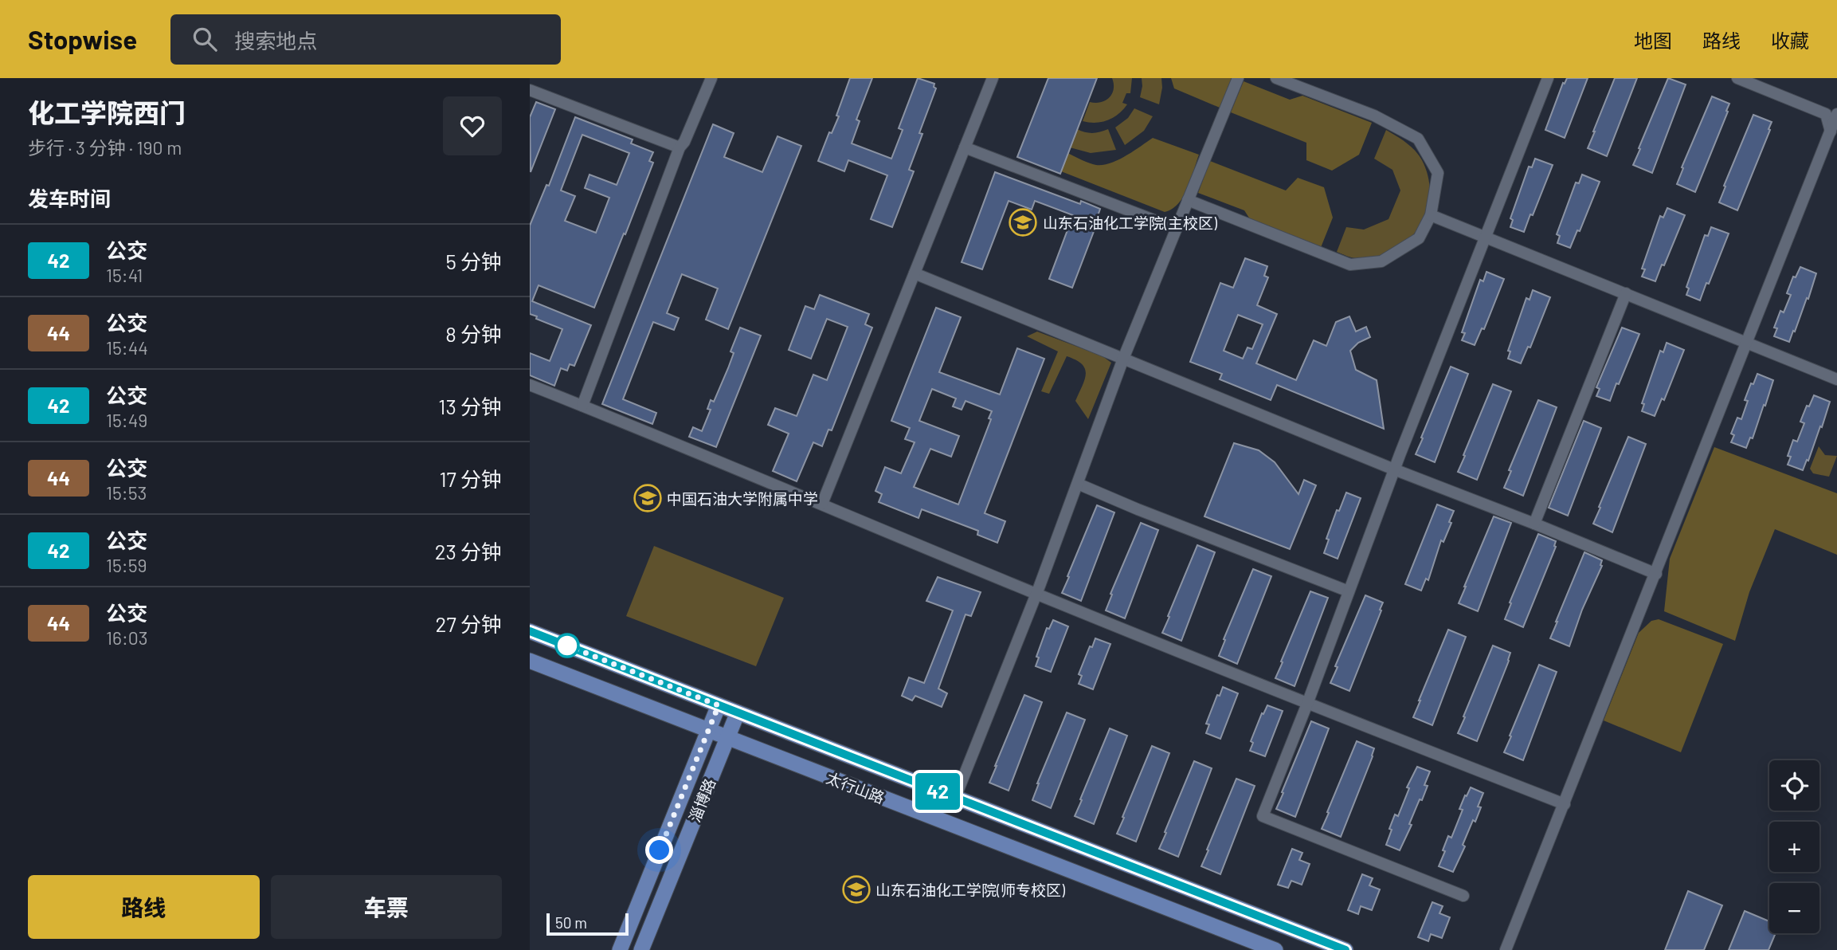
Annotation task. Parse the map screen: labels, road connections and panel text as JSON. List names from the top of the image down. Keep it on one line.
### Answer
{"streets":{"main road":["太行山路","淄博路"]},"crossings":[["太行山路","淄博路"]],"places":{"school or university":["山东石油化工学院(主校区)","中国石油大学附属中学","山东石油化工学院(师专校区)"]},"lines":["bus line 42"],"scale_bar":"50 m","page":{"header":"Stopwise","search":"搜索地点","nav":["地图","路线","收藏"],"heading":[["化工学院西门","步行 · 3 分钟 · 190 m"],"发车时间"],"on_map":"42","list":[{"mark":"42","name":"公交","note":"15:41","value":"5 分钟"},{"mark":"44","name":"公交","note":"15:44","value":"8 分钟"},{"mark":"42","name":"公交","note":"15:49","value":"13 分钟"},{"mark":"44","name":"公交","note":"15:53","value":"17 分钟"},{"mark":"42","name":"公交","note":"15:59","value":"23 分钟"},{"mark":"44","name":"公交","note":"16:03","value":"27 分钟"}],"map_buttons":["+","−"],"buttons":["路线","车票"],"scale":"50 m"}}
